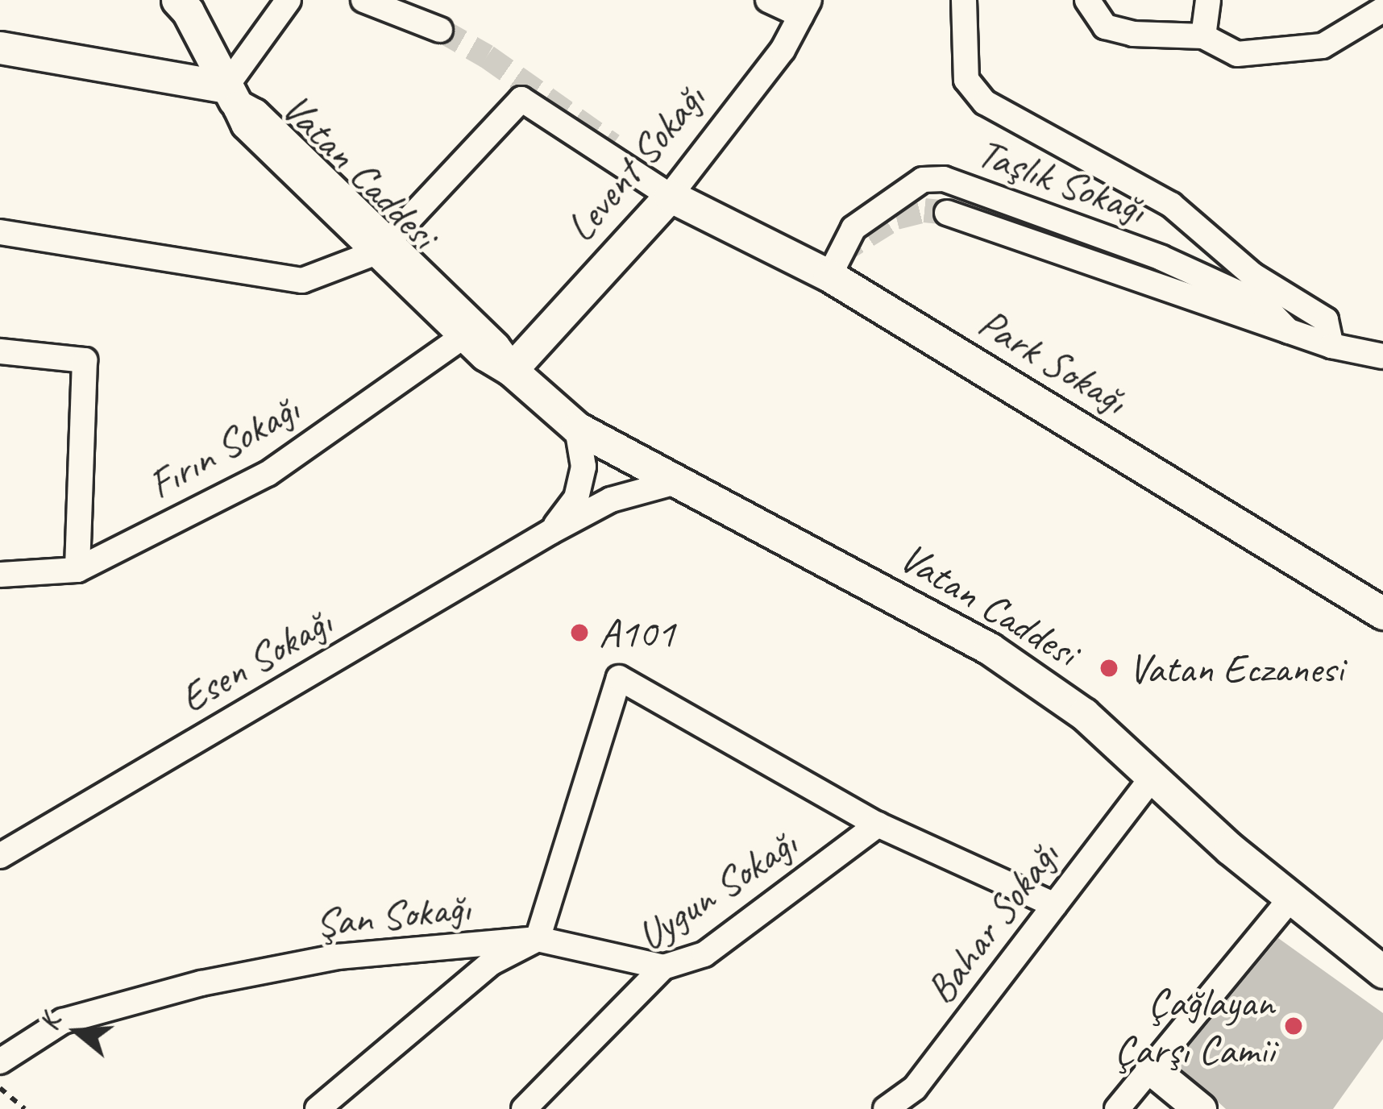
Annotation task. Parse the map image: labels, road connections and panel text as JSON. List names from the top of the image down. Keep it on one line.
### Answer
{"streets":{"street":["Levent Sokağı","Vatan Caddesi","Taşlık Sokağı","Park Sokağı","Fırın Sokağı","Esen Sokağı","Uygun Sokağı","Şan Sokağı","Bahar Sokağı"]},"crossings":[["Levent Sokağı","Vatan Caddesi"],["Levent Sokağı","Park Sokağı"],["Vatan Caddesi","Fırın Sokağı"],["Vatan Caddesi","Esen Sokağı"],["Vatan Caddesi","Bahar Sokağı"],["Taşlık Sokağı","Park Sokağı"],["Uygun Sokağı","Şan Sokağı"]],"places":["A101","Vatan Eczanesi","Çağlayan Çarşı Camii"],"north":"left"}
